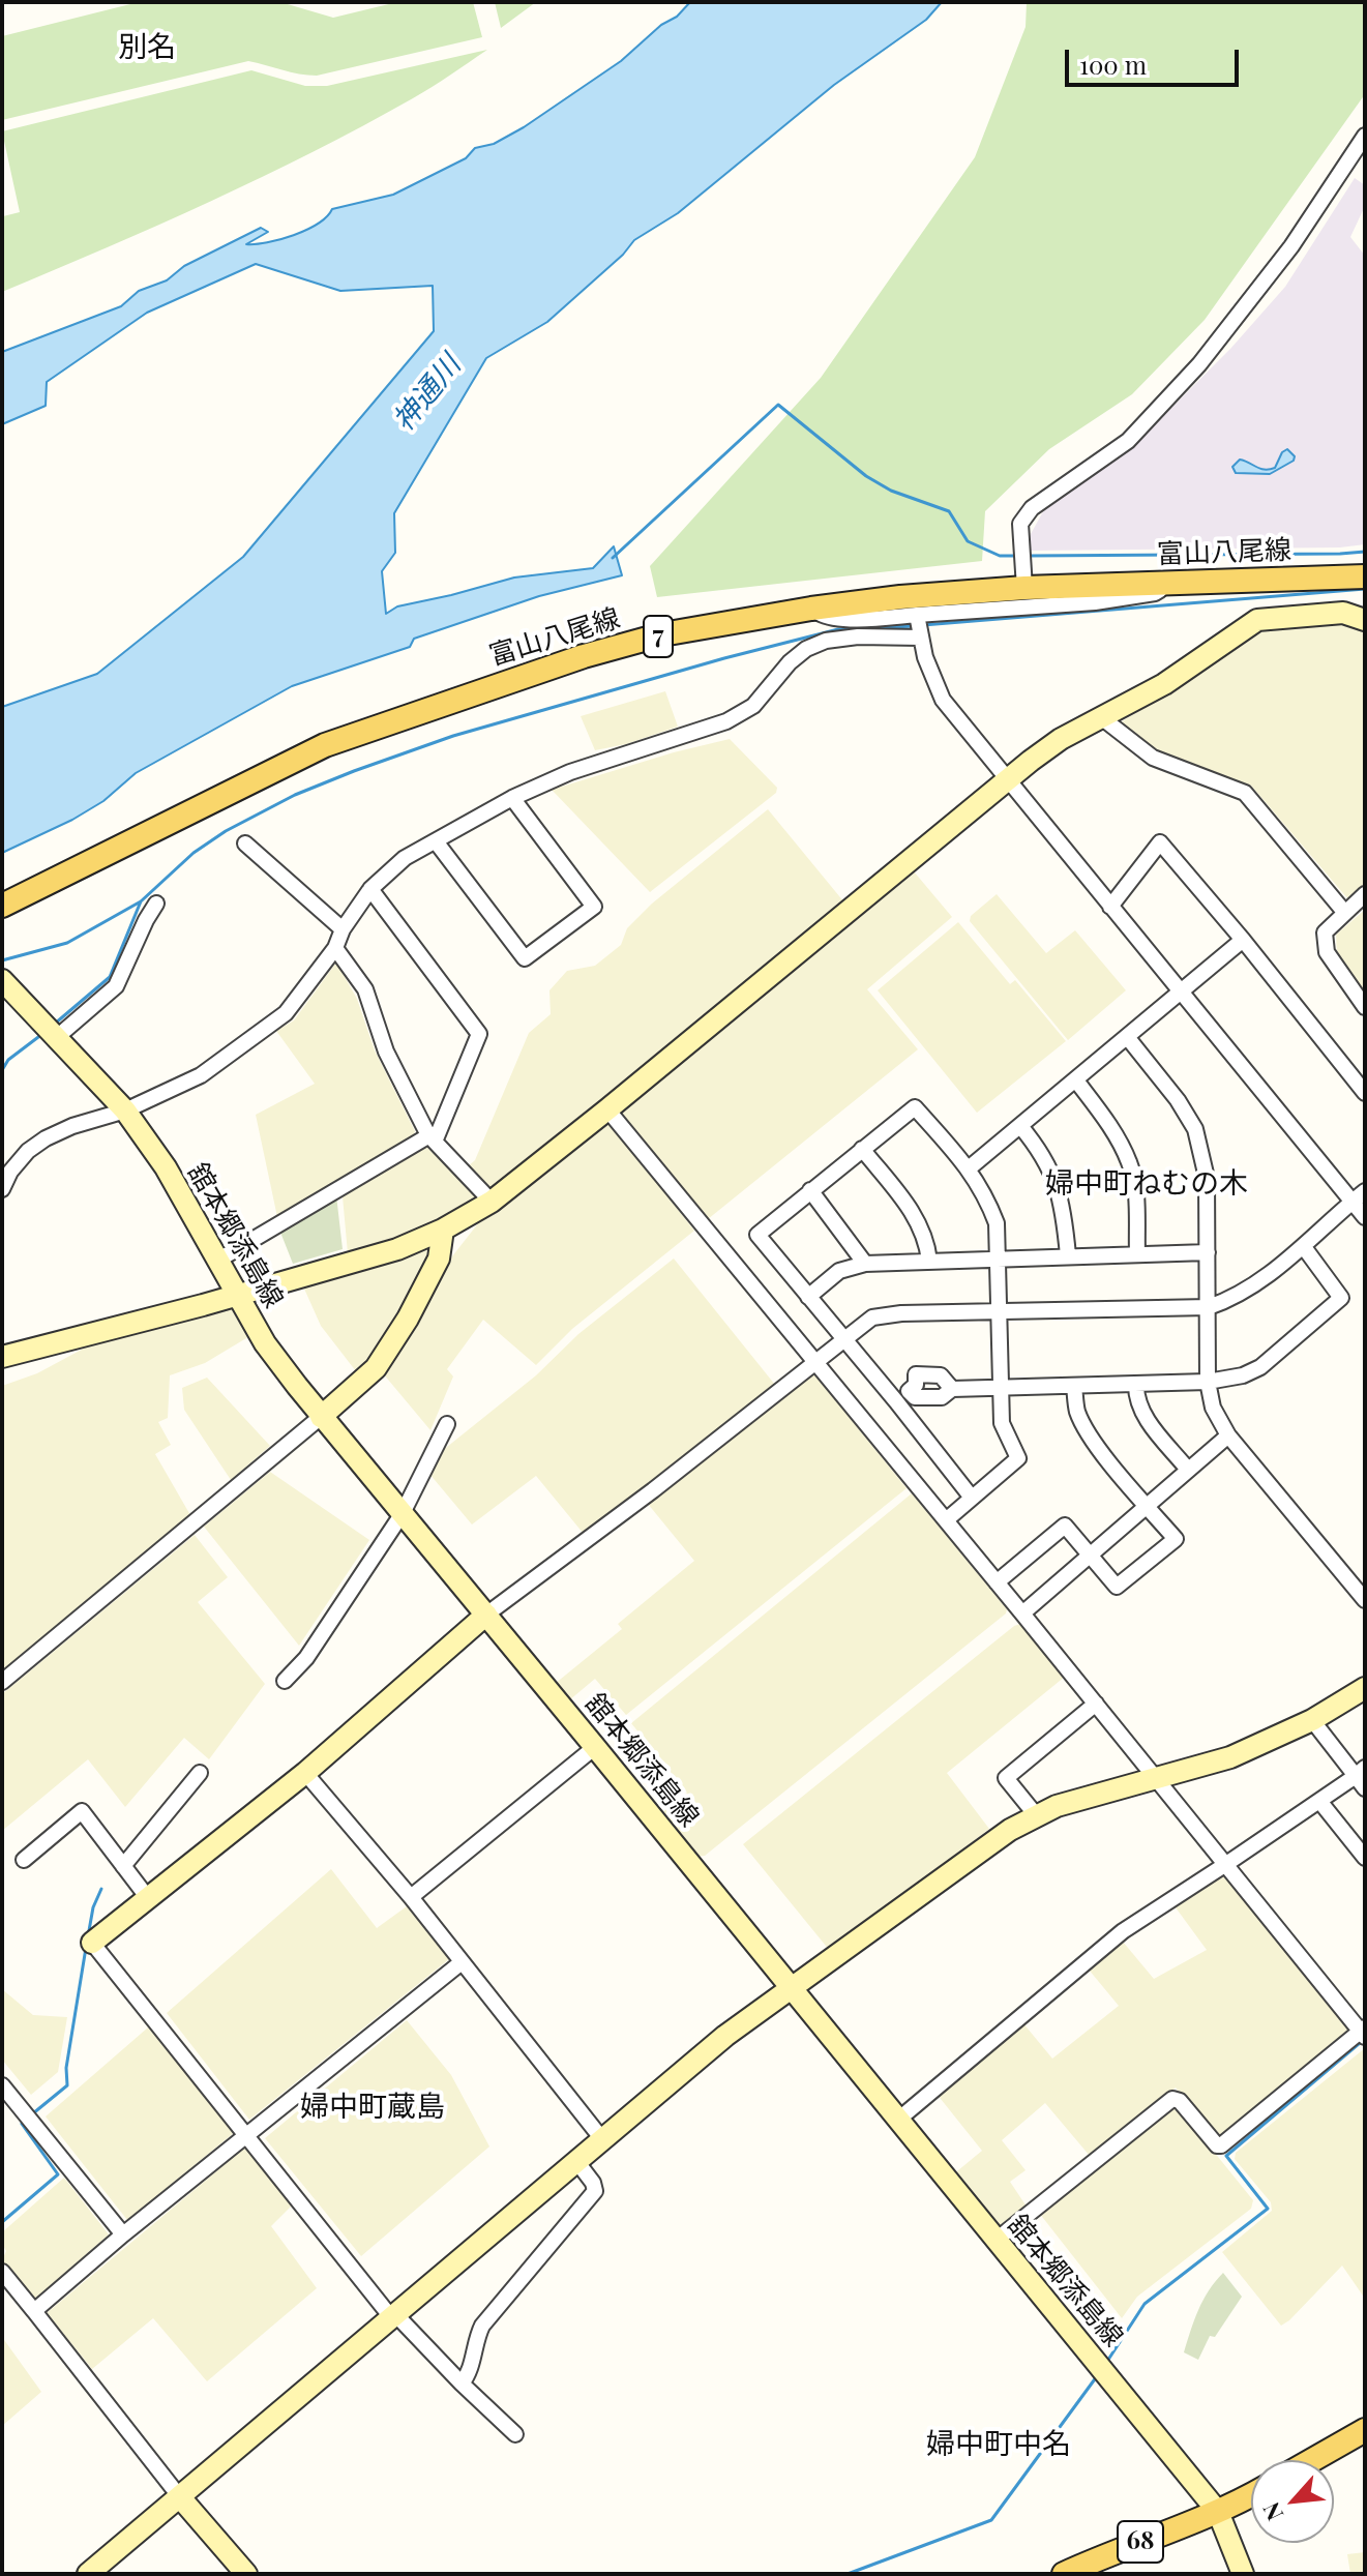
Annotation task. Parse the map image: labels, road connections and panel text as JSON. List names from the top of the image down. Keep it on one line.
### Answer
{"streets":{"main road":["富山八尾線","7","68"],"street":["舘本郷添島線"]},"crossings":[["舘本郷添島線","68"]],"districts":["別名","婦中町ねむの木","婦中町蔵島","婦中町中名"],"water":["神通川"],"scale_bar":"100 m","north":"bottom left"}
